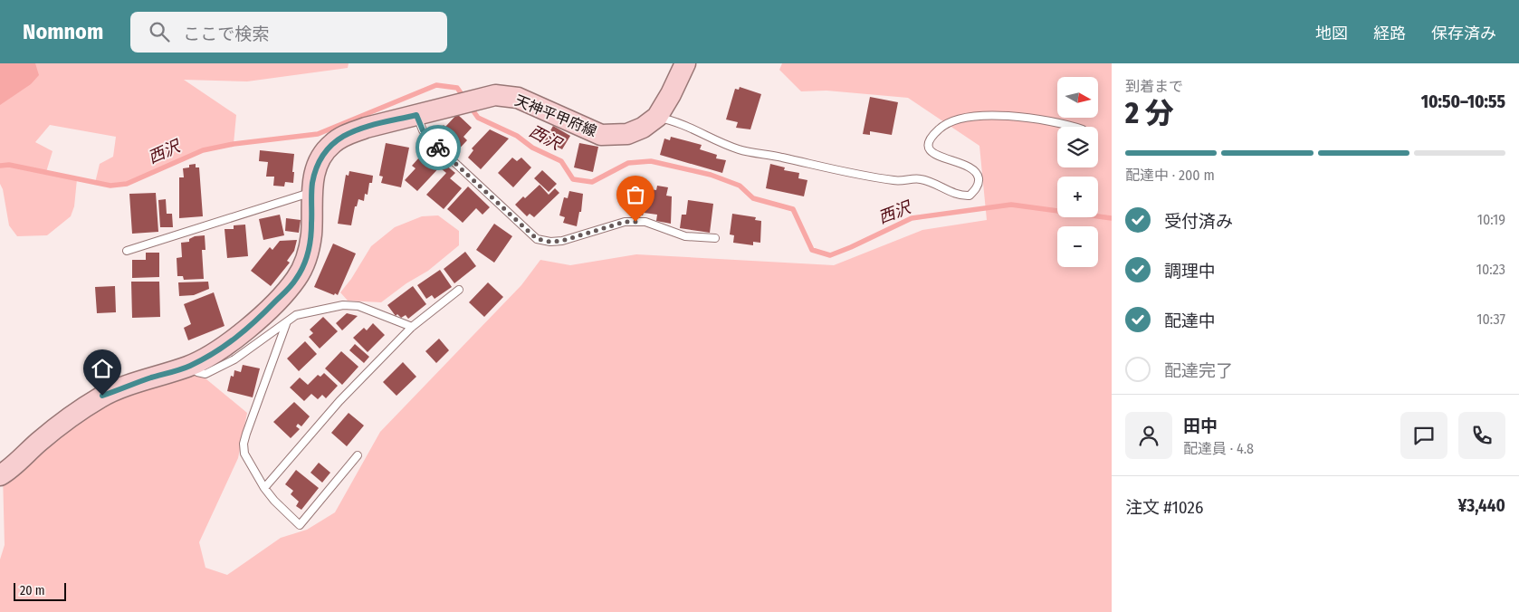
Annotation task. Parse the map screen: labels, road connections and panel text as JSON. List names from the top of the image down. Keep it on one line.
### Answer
{"streets":{"main road":["天神平甲府線"]},"water":["西沢"],"scale_bar":"20 m","north":"right","page":{"header":"Nomnom","search":"ここで検索","nav":["地図","経路","保存済み"],"heading":["2 分","到着まで","10:50–10:55"],"panel":["田中","配達員 · 4.8","注文 #1026","¥3,440"],"map_buttons":["+","−"],"bar":"配達中 · 200 m","list":[["受付済み","10:19"],["調理中","10:23"],["配達中","10:37"],"配達完了"],"scale":"20 m"}}
